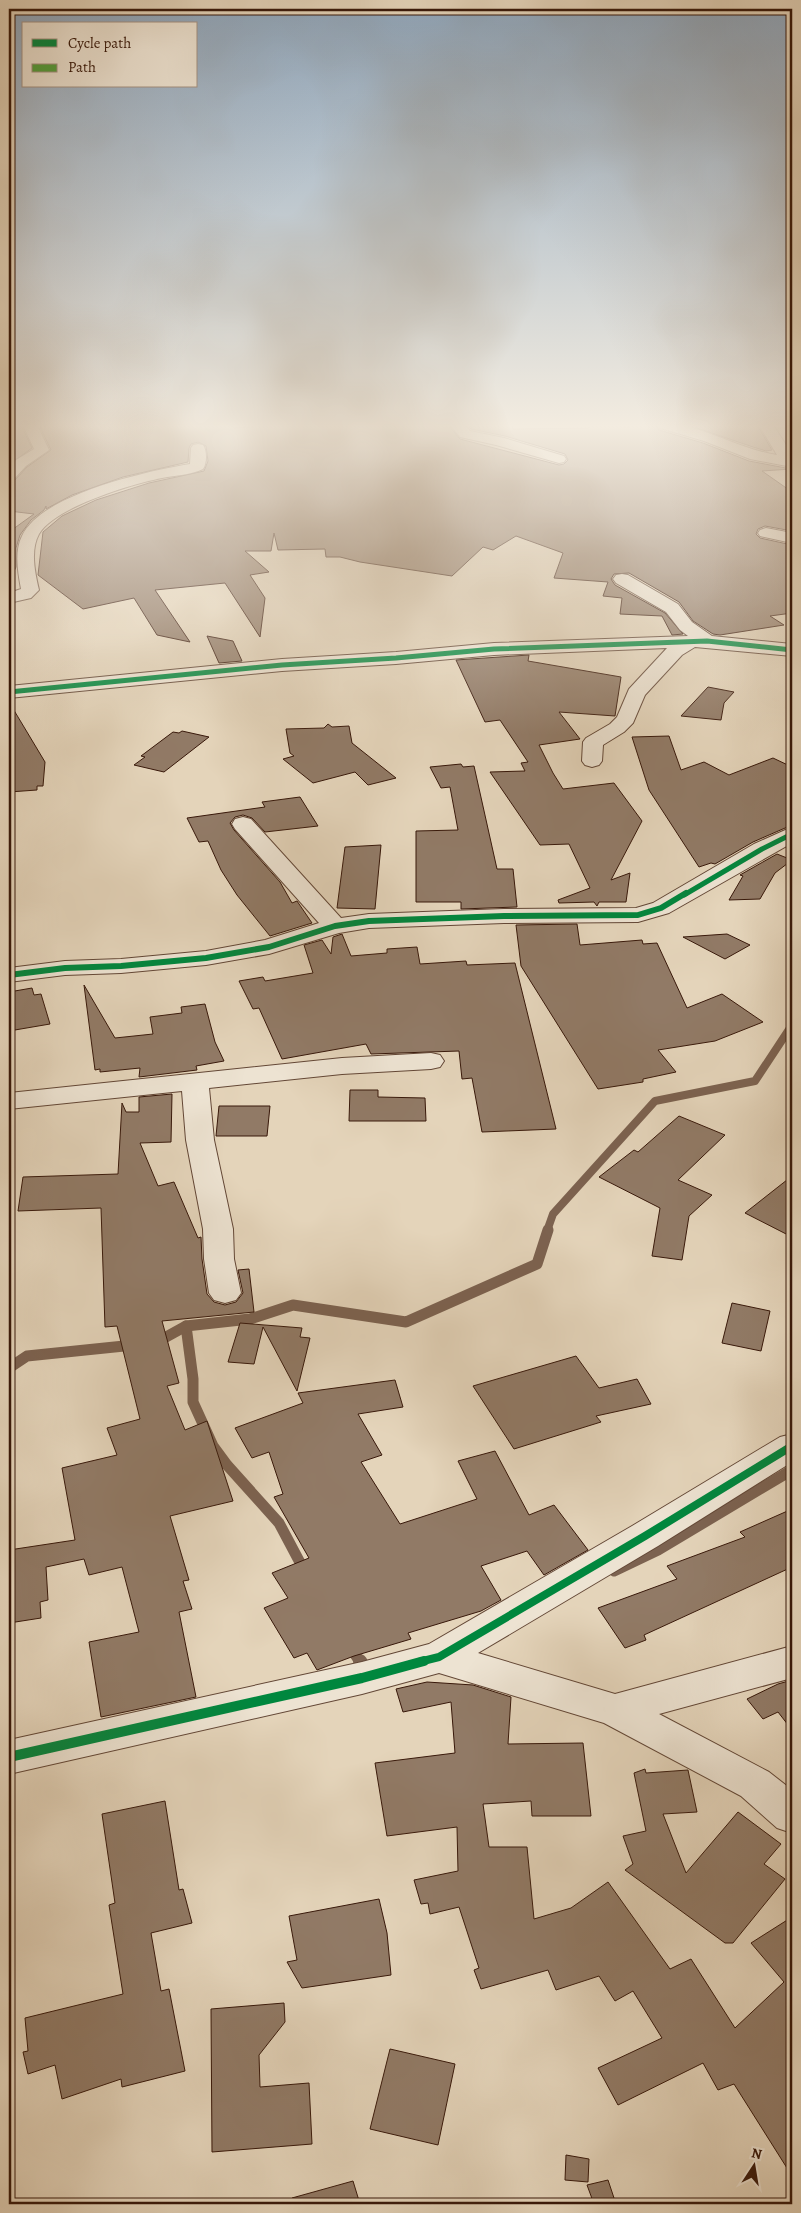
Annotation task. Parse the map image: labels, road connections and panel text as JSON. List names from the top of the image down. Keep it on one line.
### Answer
{"legend":["Cycle path","Path"],"north":"top"}
